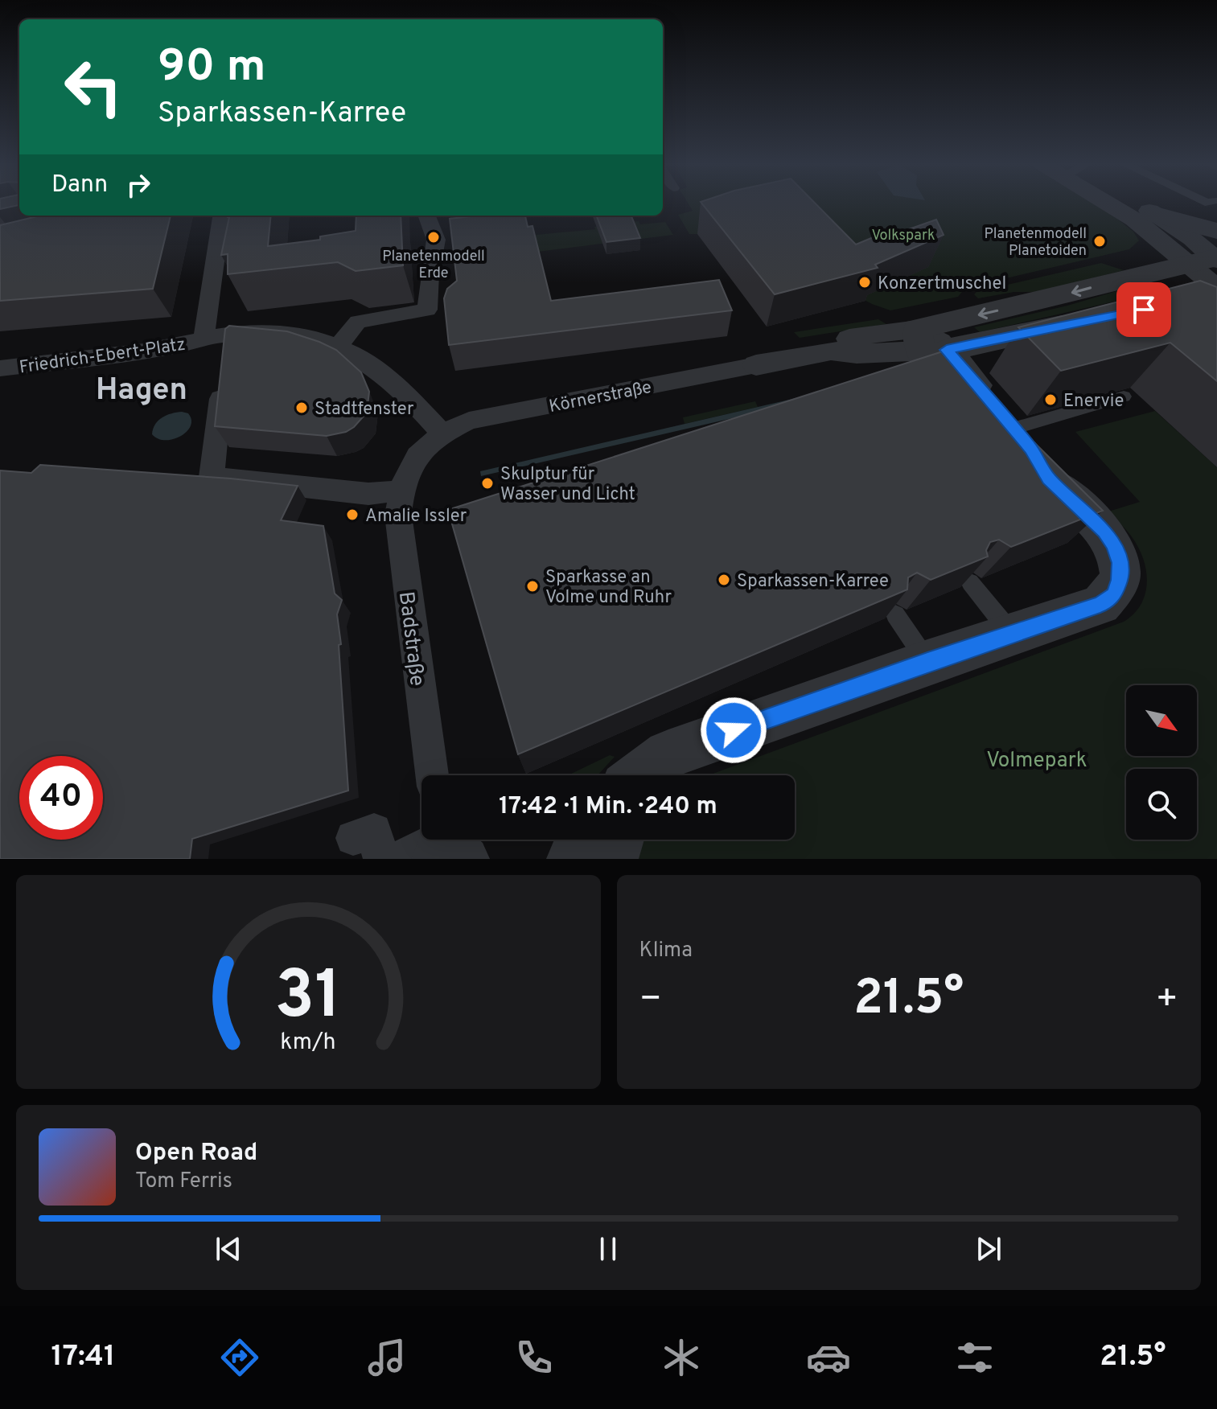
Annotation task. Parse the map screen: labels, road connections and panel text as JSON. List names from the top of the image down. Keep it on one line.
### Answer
{"streets":{"street":["Friedrich-Ebert-Platz","Körnerstraße","Badstraße"]},"crossings":[["Friedrich-Ebert-Platz","Körnerstraße"],["Körnerstraße","Badstraße"]],"districts":["Hagen"],"parks":["Volkspark","Volmepark"],"places":["Planetenmodell Erde","Planetenmodell Planetoiden","Konzertmuschel","Enervie","Stadtfenster","Skulptur für Wasser und Licht","Amalie Issler","Sparkassen-Karree","Sparkasse an Volme und Ruhr"],"north":"bottom right","page":{"turn":["90 m","Sparkassen-Karree"],"then":"Dann","limit":"40","trip":"17:42 · 1 Min. · 240 m","tile":"Klima","heat":["−","21.5°","+"],"song":["Open Road","Tom Ferris"],"tabs":["17:41","21.5°"],"gauge":["31","km/h"]}}
